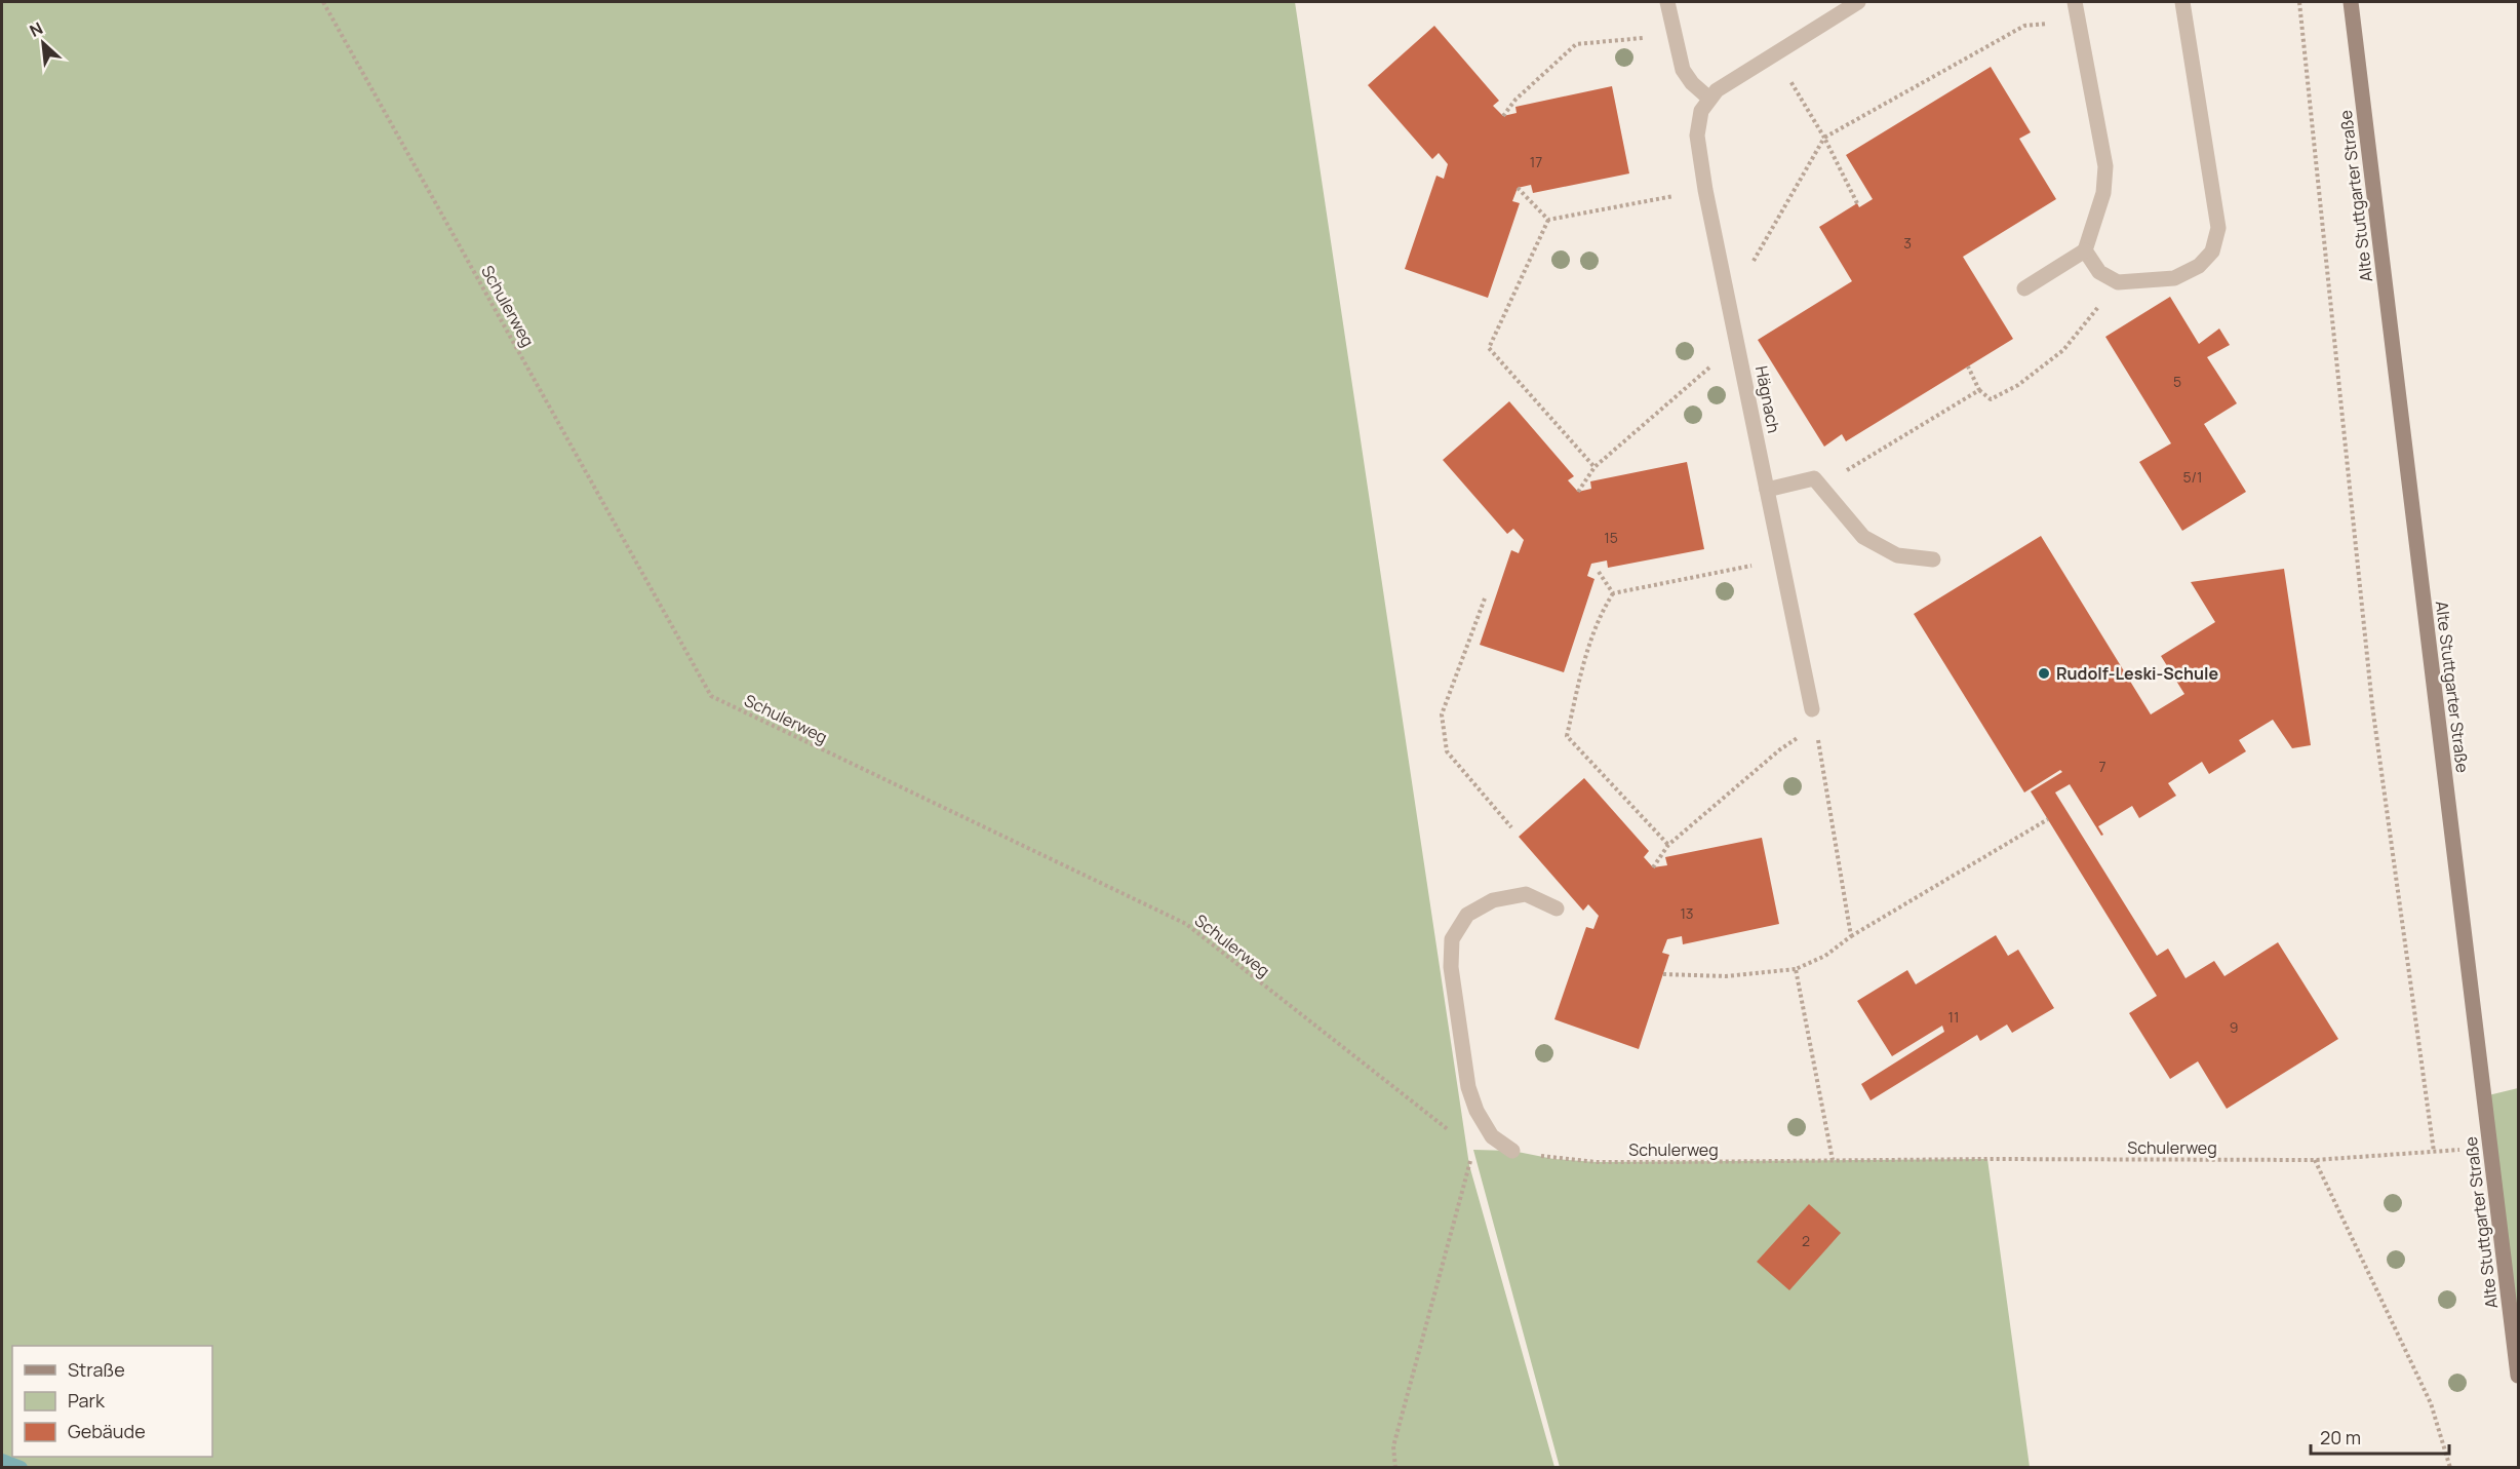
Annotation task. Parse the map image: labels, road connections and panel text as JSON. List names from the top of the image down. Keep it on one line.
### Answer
{"streets":{"street":["Alte Stuttgarter Straße"],"lane":["Hägnach"],"path":["Schulerweg"]},"crossings":[["Alte Stuttgarter Straße","Schulerweg"]],"places":["Rudolf-Leski-Schule"],"house_numbers":["17","3","5","5/1","15","7","13","11","9","2"],"legend":["Straße","Park","Gebäude"],"scale_bar":"20 m","north":"top left"}
